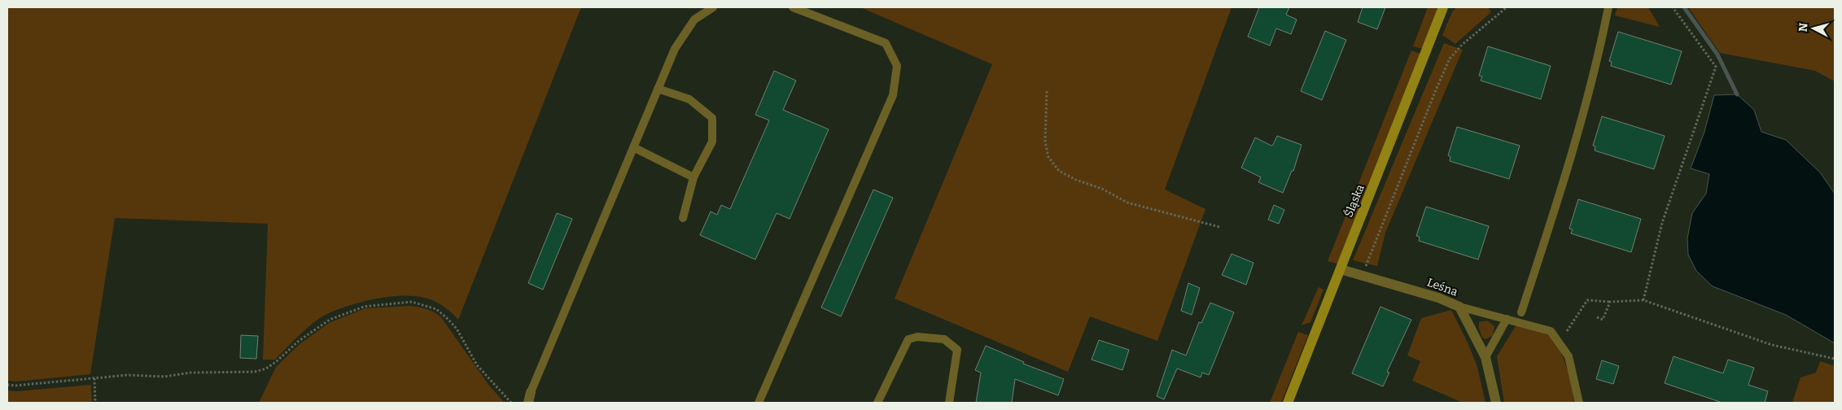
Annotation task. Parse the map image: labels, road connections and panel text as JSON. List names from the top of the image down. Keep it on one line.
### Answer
{"streets":{"main road":["Śląska"],"street":["Leśna"]},"crossings":[["Śląska","Leśna"]],"north":"left"}
